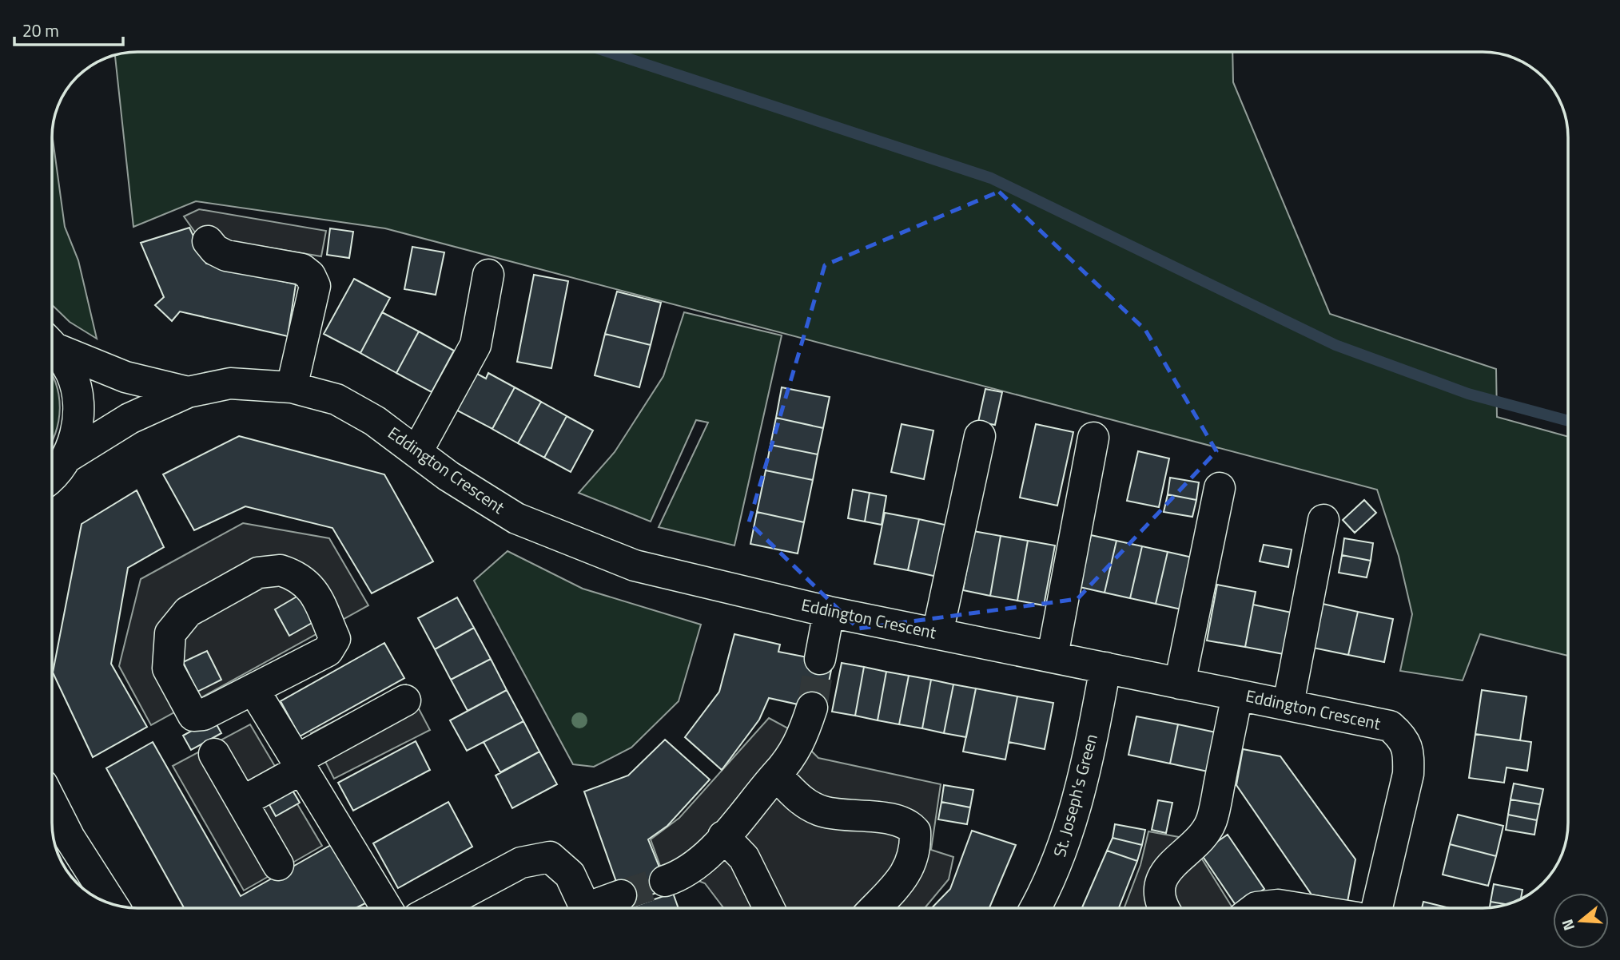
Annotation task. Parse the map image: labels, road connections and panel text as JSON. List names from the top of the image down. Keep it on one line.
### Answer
{"streets":{"street":["Eddington Crescent","St. Joseph's Green"]},"crossings":[["Eddington Crescent","St. Joseph's Green"]],"scale_bar":"20 m","north":"left"}
